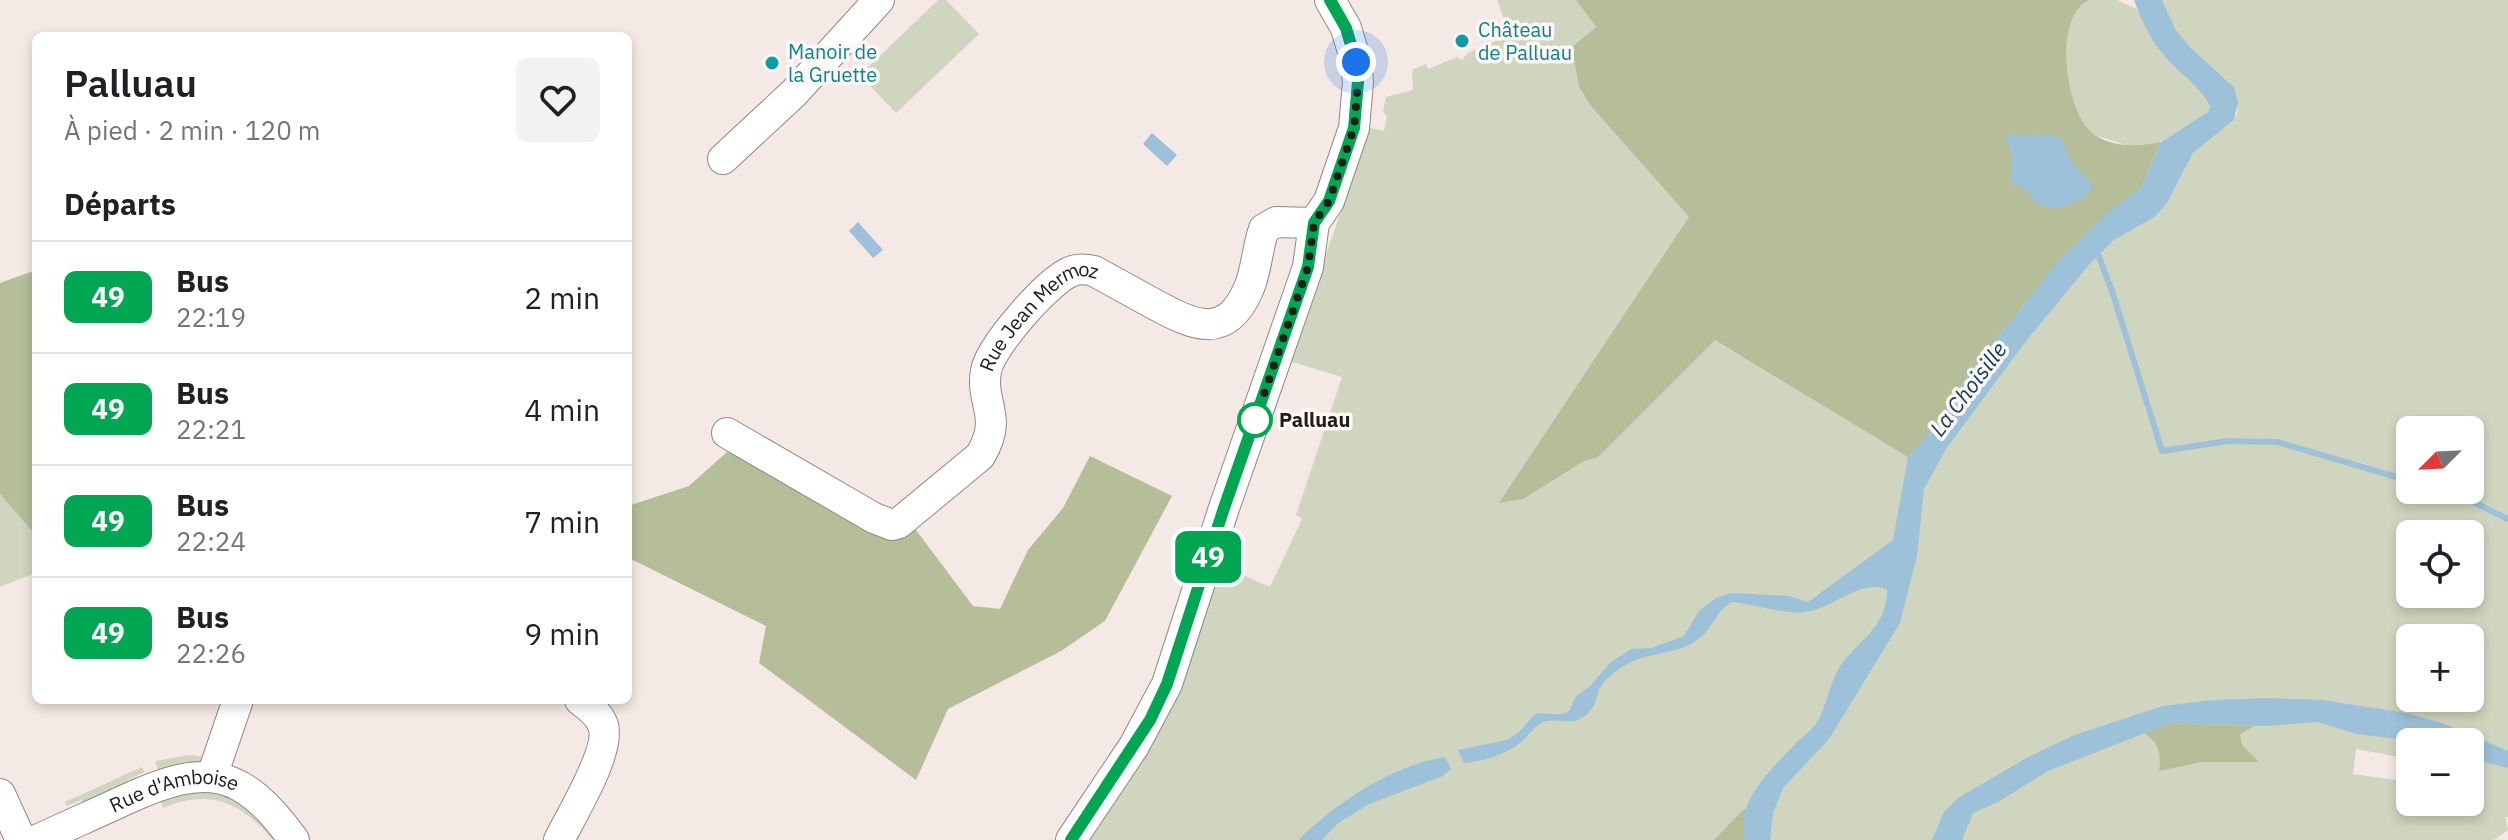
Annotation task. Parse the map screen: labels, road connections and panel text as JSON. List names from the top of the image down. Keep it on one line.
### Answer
{"streets":{"street":["Rue Jean Mermoz","Rue d'Amboise"]},"water":["La Choisille"],"places":["Château de Palluau","Manoir de la Gruette","Palluau"],"lines":["bus line 49"],"north":"bottom left","page":{"on_map":"49","heading":[["Palluau","À pied · 2 min · 120 m"],"Départs"],"list":[{"mark":"49","name":"Bus","note":"22:19","value":"2 min"},{"mark":"49","name":"Bus","note":"22:21","value":"4 min"},{"mark":"49","name":"Bus","note":"22:24","value":"7 min"},{"mark":"49","name":"Bus","note":"22:26","value":"9 min"}],"map_buttons":["+","−"]}}
